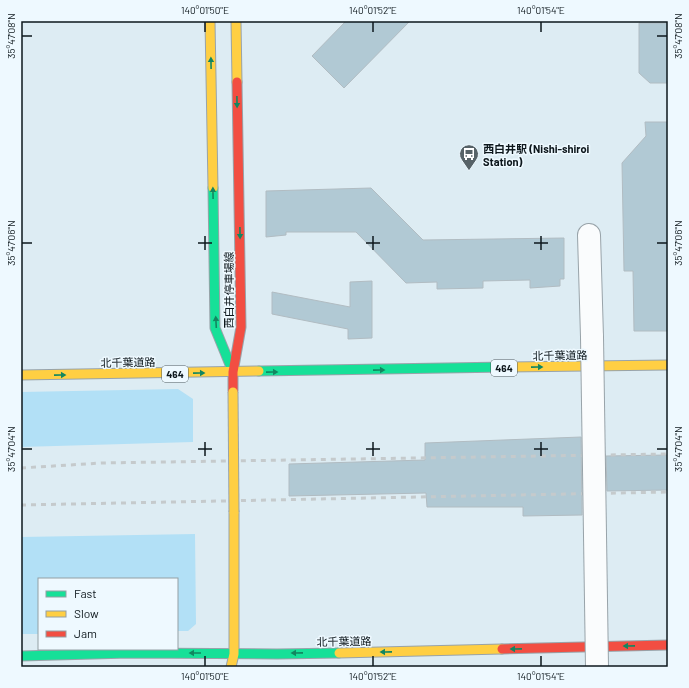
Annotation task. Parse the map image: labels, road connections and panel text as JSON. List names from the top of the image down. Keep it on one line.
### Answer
{"streets":{"main road":["西白井停車場線","北千葉道路","464"]},"crossings":[["西白井停車場線","北千葉道路"]],"places":{"bus stop":["西白井駅 (Nishi-shiroi Station)"]},"legend":["Fast","Slow","Jam"],"coordinates":["140°01'50\"E","140°01'52\"E","140°01'54\"E","35°47'08\"N","35°47'06\"N","35°47'04\"N"]}
